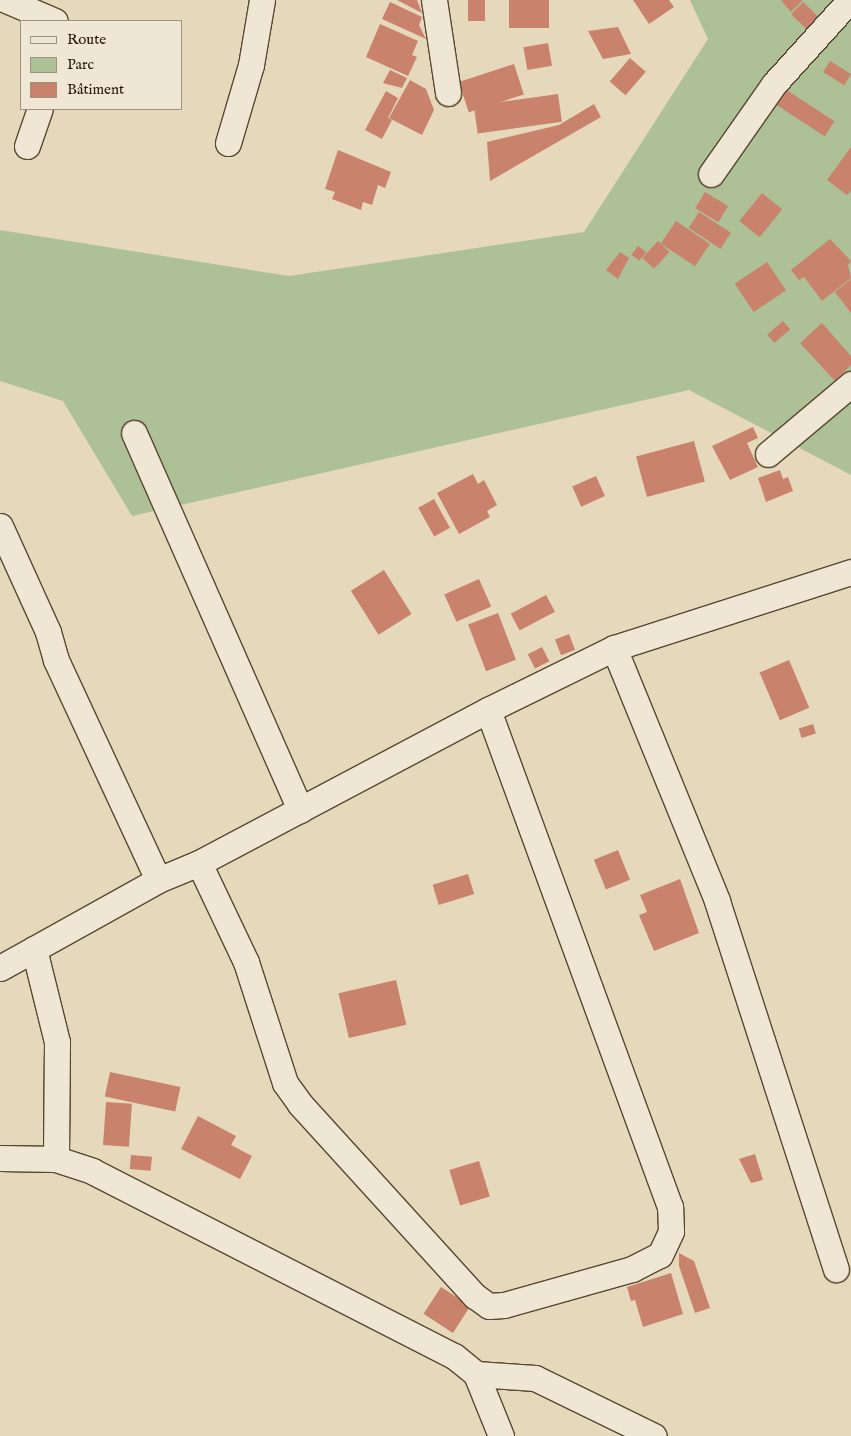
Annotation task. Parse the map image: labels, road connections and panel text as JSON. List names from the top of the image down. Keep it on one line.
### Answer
{"legend":["Route","Parc","Bâtiment"]}
